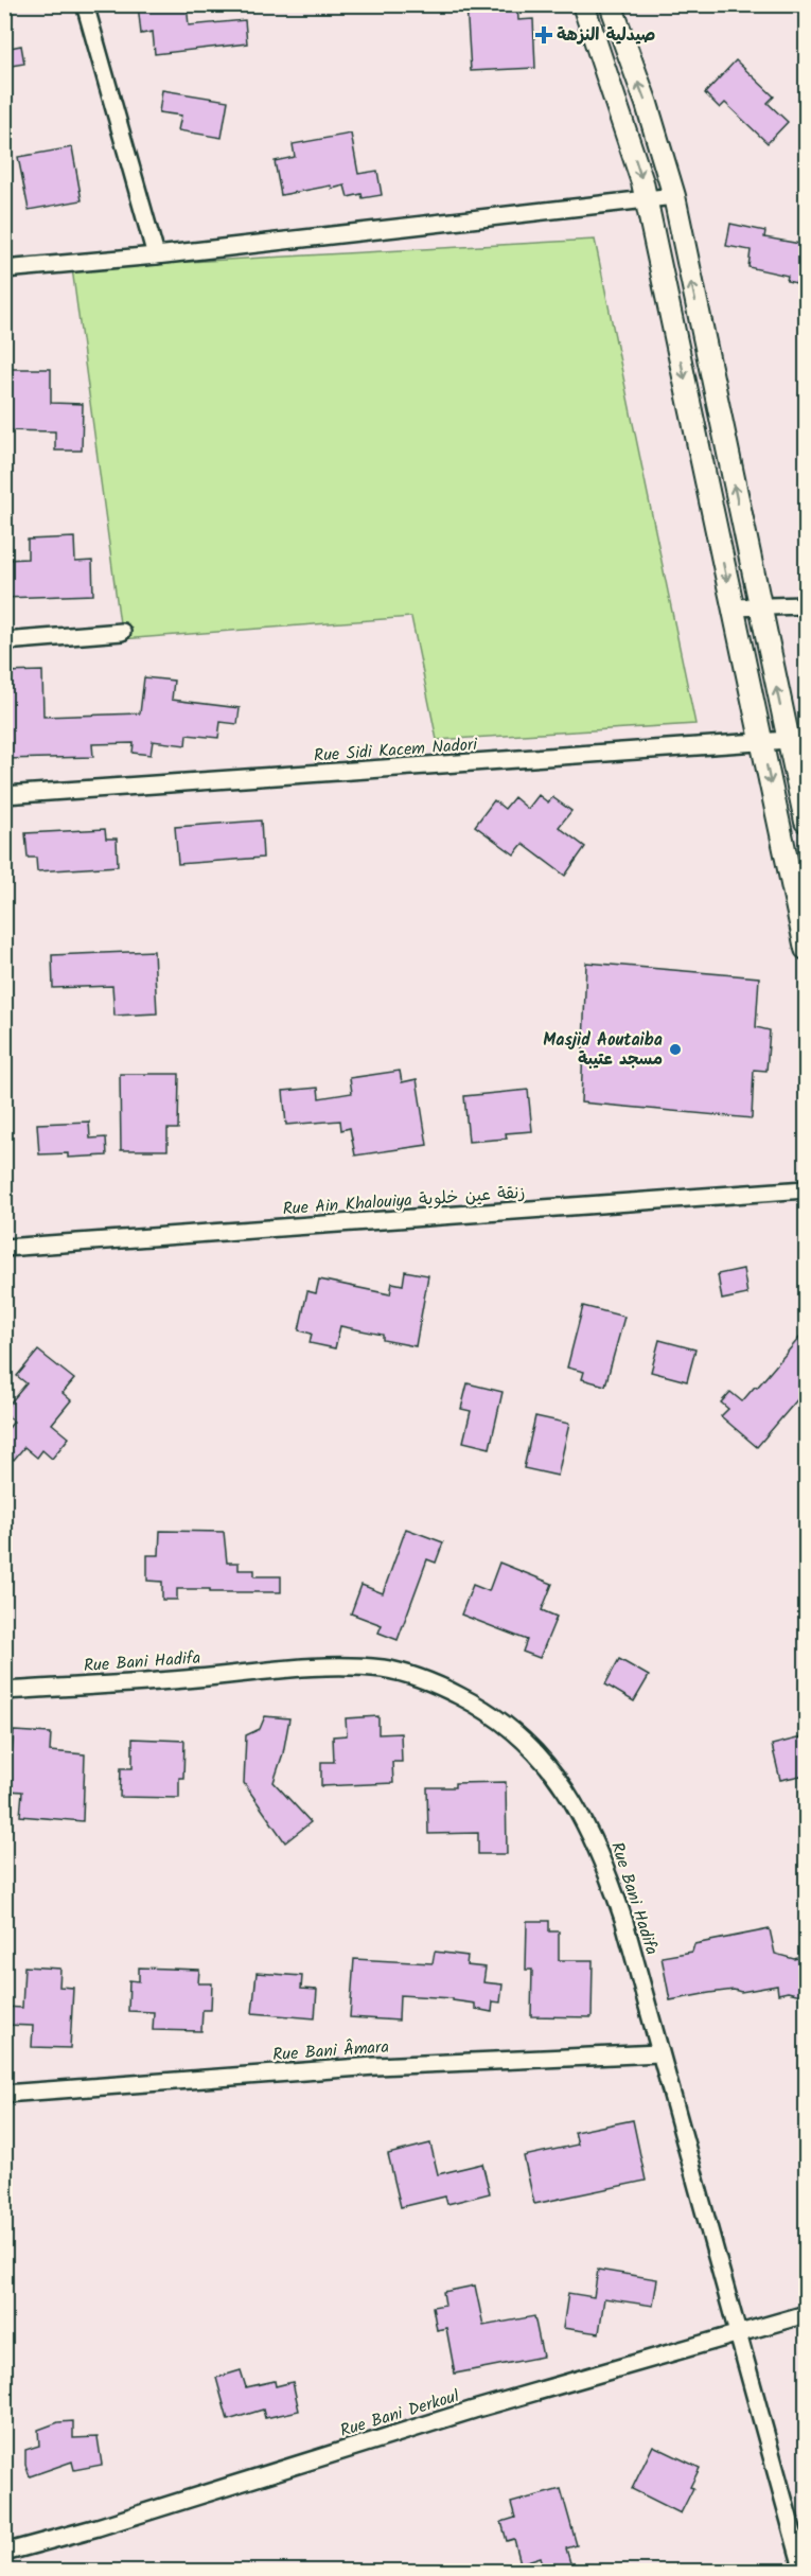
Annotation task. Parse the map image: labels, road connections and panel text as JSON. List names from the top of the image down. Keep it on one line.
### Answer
{"streets":{"street":["Rue Sidi Kacem Nadori","Rue Ain Khalouiya زنقة عين خلوية","Rue Bani Hadifa","Rue Bani Âmara","Rue Bani Derkoul"]},"crossings":[["Rue Bani Hadifa","Rue Bani Âmara"],["Rue Bani Hadifa","Rue Bani Derkoul"]],"places":{"health":["صيدلية النزهة"],"other":["Masjid Aoutaiba مسجد عتيبة"]}}
